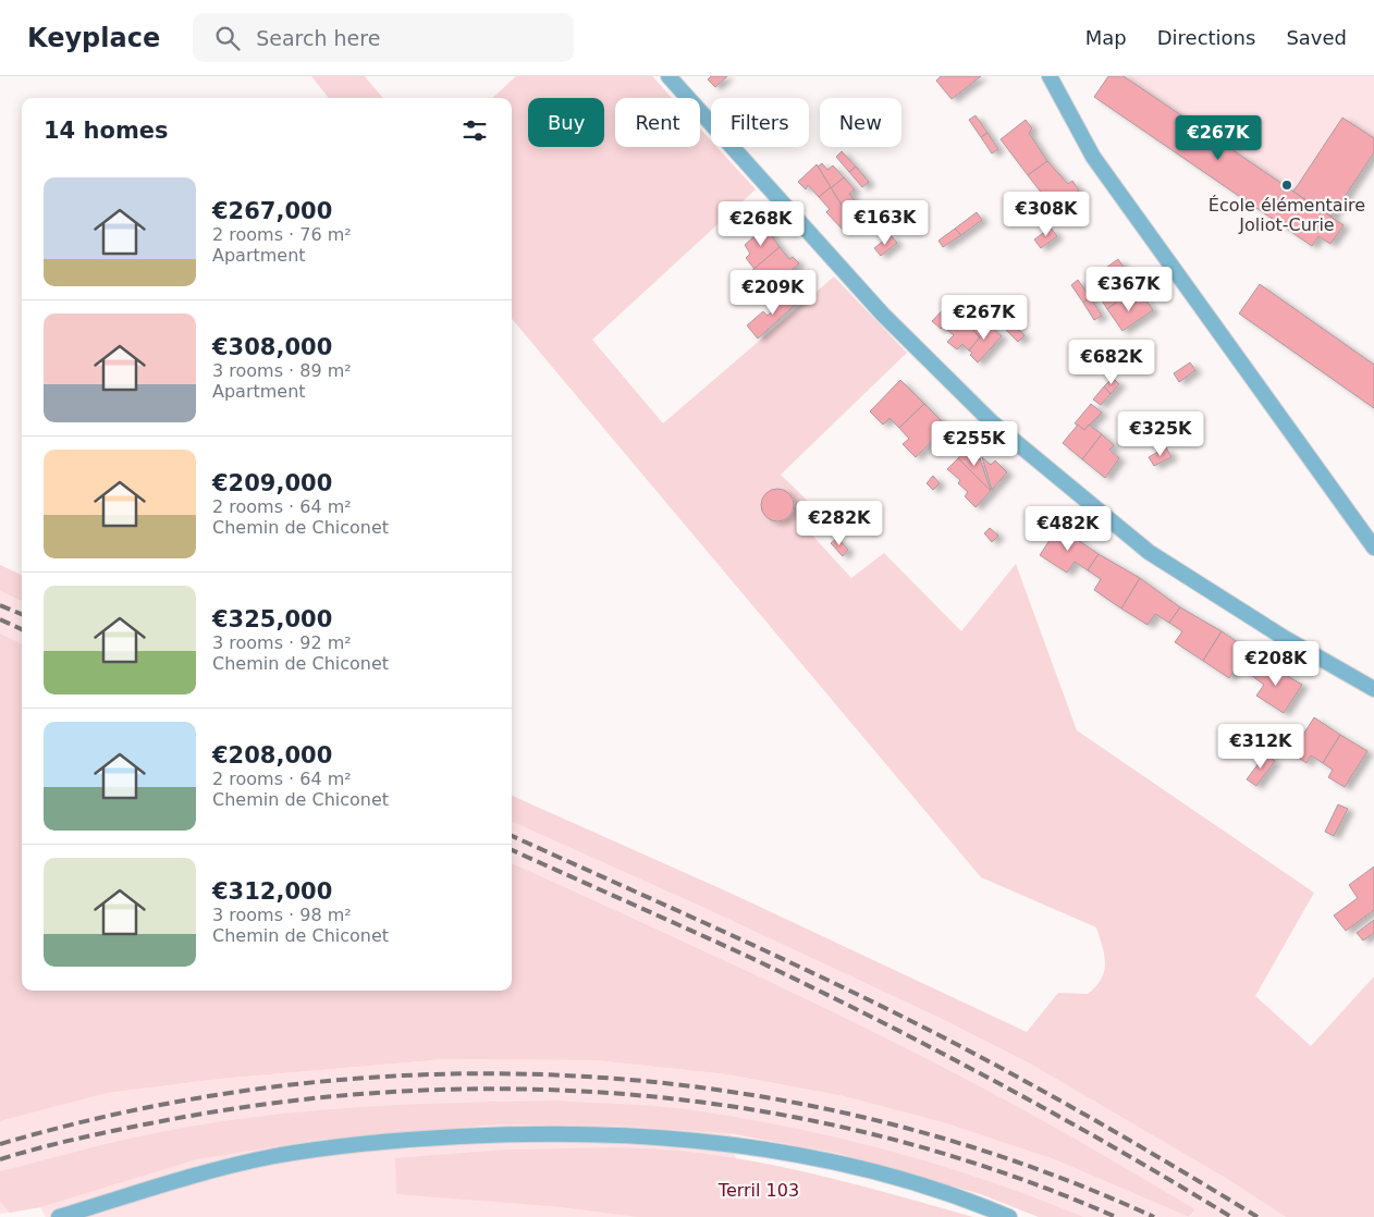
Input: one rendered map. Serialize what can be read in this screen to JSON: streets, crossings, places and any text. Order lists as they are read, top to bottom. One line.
{"parks":["Terril 103"],"places":["École élémentaire Joliot-Curie"],"page":{"header":"Keyplace","search":"Search here","nav":["Map","Directions","Saved"],"chip":["Buy","Rent","Filters","New"],"heading":"14 homes","price":["€267K","€308K","€163K","€268K","€367K","€209K","€267K","€682K","€325K","€255K","€282K","€482K","€208K","€312K"],"list":[{"name":"€267,000","note":"2 rooms · 76 m² · Apartment"},{"name":"€308,000","note":"3 rooms · 89 m² · Apartment"},{"name":"€209,000","note":"2 rooms · 64 m² · Chemin de Chiconet"},{"name":"€325,000","note":"3 rooms · 92 m² · Chemin de Chiconet"},{"name":"€208,000","note":"2 rooms · 64 m² · Chemin de Chiconet"},{"name":"€312,000","note":"3 rooms · 98 m² · Chemin de Chiconet"}]}}
